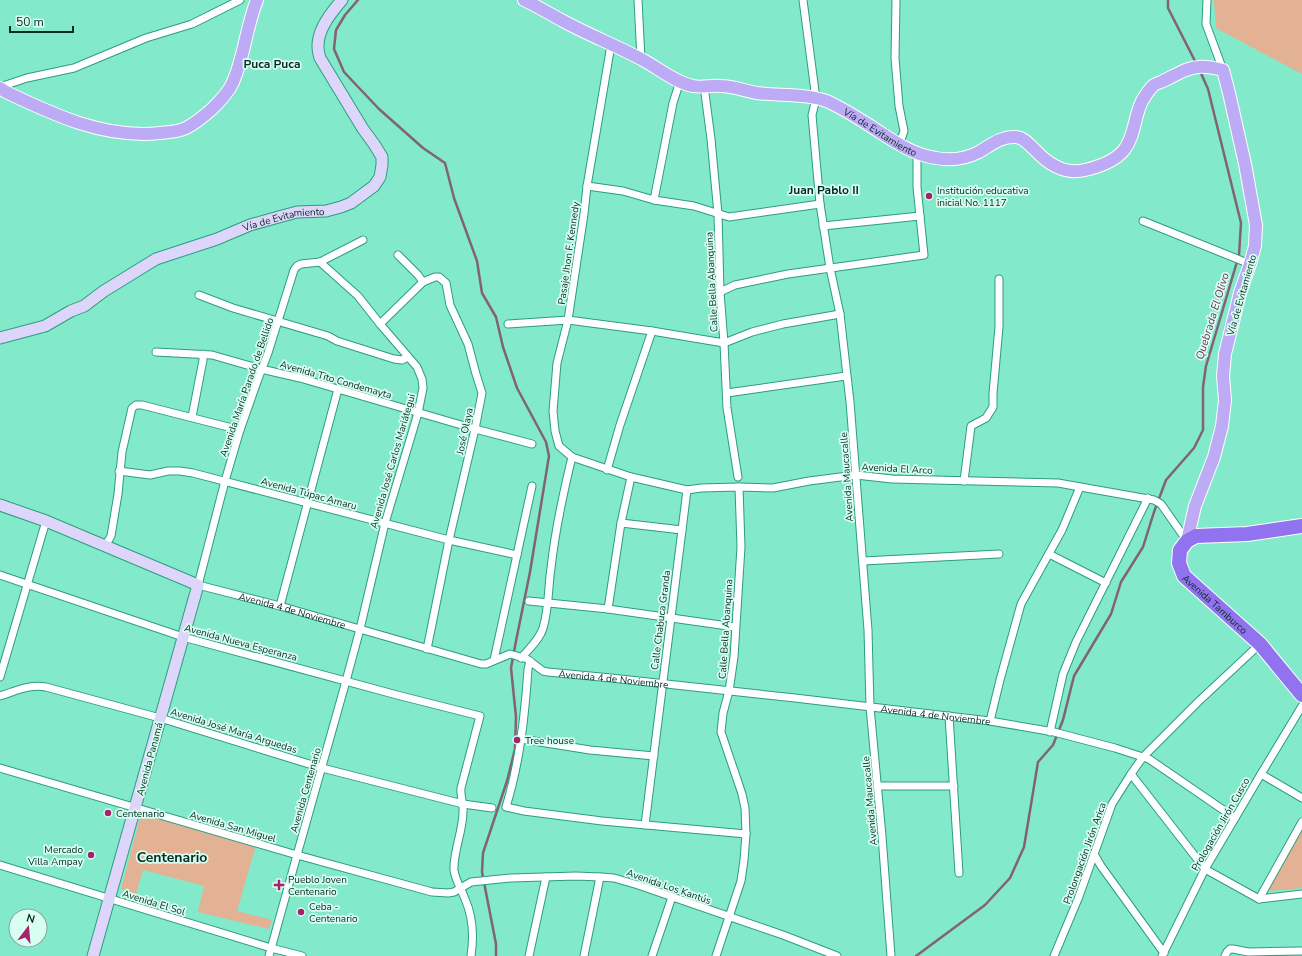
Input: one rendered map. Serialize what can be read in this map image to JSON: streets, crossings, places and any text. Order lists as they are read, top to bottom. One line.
{"streets":{"highway":["Avenida Tamburco"],"main road":["Vía de Evitamiento","Avenida 4 de Noviembre","Avenida Panamá"],"street":["Pasaje Jhon F. Kennedy","Calle Bella Abanquina","Avenida Tito Condemayta","Avenida María Parado de Bellido","José Olaya","Avenida José Carlos Mariátegui","Avenida El Arco","Avenida Maucacalle","Avenida Túpac Amaru","Calle Chabuca Granda","Avenida Nueva Esperanza","Avenida José María Arguedas","Avenida Centenario","Prologación Jirón Cusco","Avenida San Miguel","Prolongación Jirón Arica","Avenida Los Kantús","Avenida El Sol"]},"crossings":[["Vía de Evitamiento","Pasaje Jhon F. Kennedy"],["Vía de Evitamiento","Calle Bella Abanquina"],["Vía de Evitamiento","Avenida Maucacalle"],["Vía de Evitamiento","Avenida Tamburco"],["Pasaje Jhon F. Kennedy","Avenida El Arco"],["Calle Bella Abanquina","Avenida El Arco"],["Calle Bella Abanquina","Avenida 4 de Noviembre"],["Calle Bella Abanquina","Avenida Los Kantús"],["Avenida Tito Condemayta","Avenida María Parado de Bellido"],["Avenida Tito Condemayta","José Olaya"],["Avenida Tito Condemayta","Avenida José Carlos Mariátegui"],["Avenida María Parado de Bellido","Avenida José Carlos Mariátegui"],["Avenida María Parado de Bellido","Avenida Túpac Amaru"],["Avenida María Parado de Bellido","Avenida 4 de Noviembre"],["Avenida María Parado de Bellido","Avenida Panamá"],["José Olaya","Avenida Túpac Amaru"],["José Olaya","Avenida 4 de Noviembre"],["Avenida José Carlos Mariátegui","Avenida Túpac Amaru"],["Avenida José Carlos Mariátegui","Avenida 4 de Noviembre"],["Avenida José Carlos Mariátegui","Avenida Centenario"],["Avenida El Arco","Avenida Maucacalle"],["Avenida El Arco","Calle Chabuca Granda"],["Avenida Maucacalle","Avenida 4 de Noviembre"],["Avenida Tamburco","Prolongación Jirón Arica"],["Avenida 4 de Noviembre","Calle Chabuca Granda"],["Avenida 4 de Noviembre","Avenida Panamá"],["Avenida 4 de Noviembre","Avenida Centenario"],["Avenida 4 de Noviembre","Prologación Jirón Cusco"],["Avenida 4 de Noviembre","Prolongación Jirón Arica"],["Avenida Nueva Esperanza","Avenida José María Arguedas"],["Avenida Nueva Esperanza","Avenida Panamá"],["Avenida Nueva Esperanza","Avenida Centenario"],["Avenida José María Arguedas","Avenida Panamá"],["Avenida José María Arguedas","Avenida Centenario"],["Avenida Panamá","Avenida San Miguel"],["Avenida Panamá","Avenida El Sol"],["Avenida Centenario","Avenida San Miguel"],["Avenida Centenario","Avenida El Sol"],["Avenida San Miguel","Avenida Los Kantús"]],"districts":["Puca Puca","Juan Pablo II","Centenario"],"water":["Quebrada El Olivo"],"places":{"other":["Institución educativa inicial No. 1117","Tree house","Centenario","Mercado Villa Ampay","Ceba - Centenario"],"health":["Pueblo Joven Centenario"]},"scale_bar":"50 m","north":"top"}
